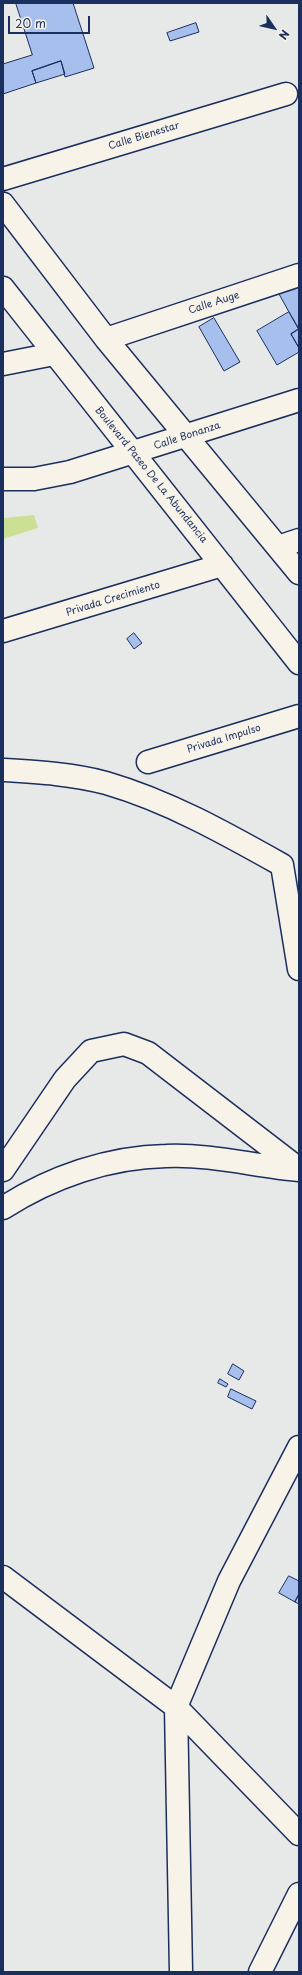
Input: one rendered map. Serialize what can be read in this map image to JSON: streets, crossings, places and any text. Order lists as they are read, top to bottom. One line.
{"streets":{"street":["Calle Bienestar","Calle Auge","Calle Bonanza","Boulevard Paseo De La Abundancia","Privada Crecimiento","Privada Impulso"]},"crossings":[["Calle Bonanza","Boulevard Paseo De La Abundancia"],["Boulevard Paseo De La Abundancia","Privada Crecimiento"]],"scale_bar":"20 m","north":"bottom right"}
